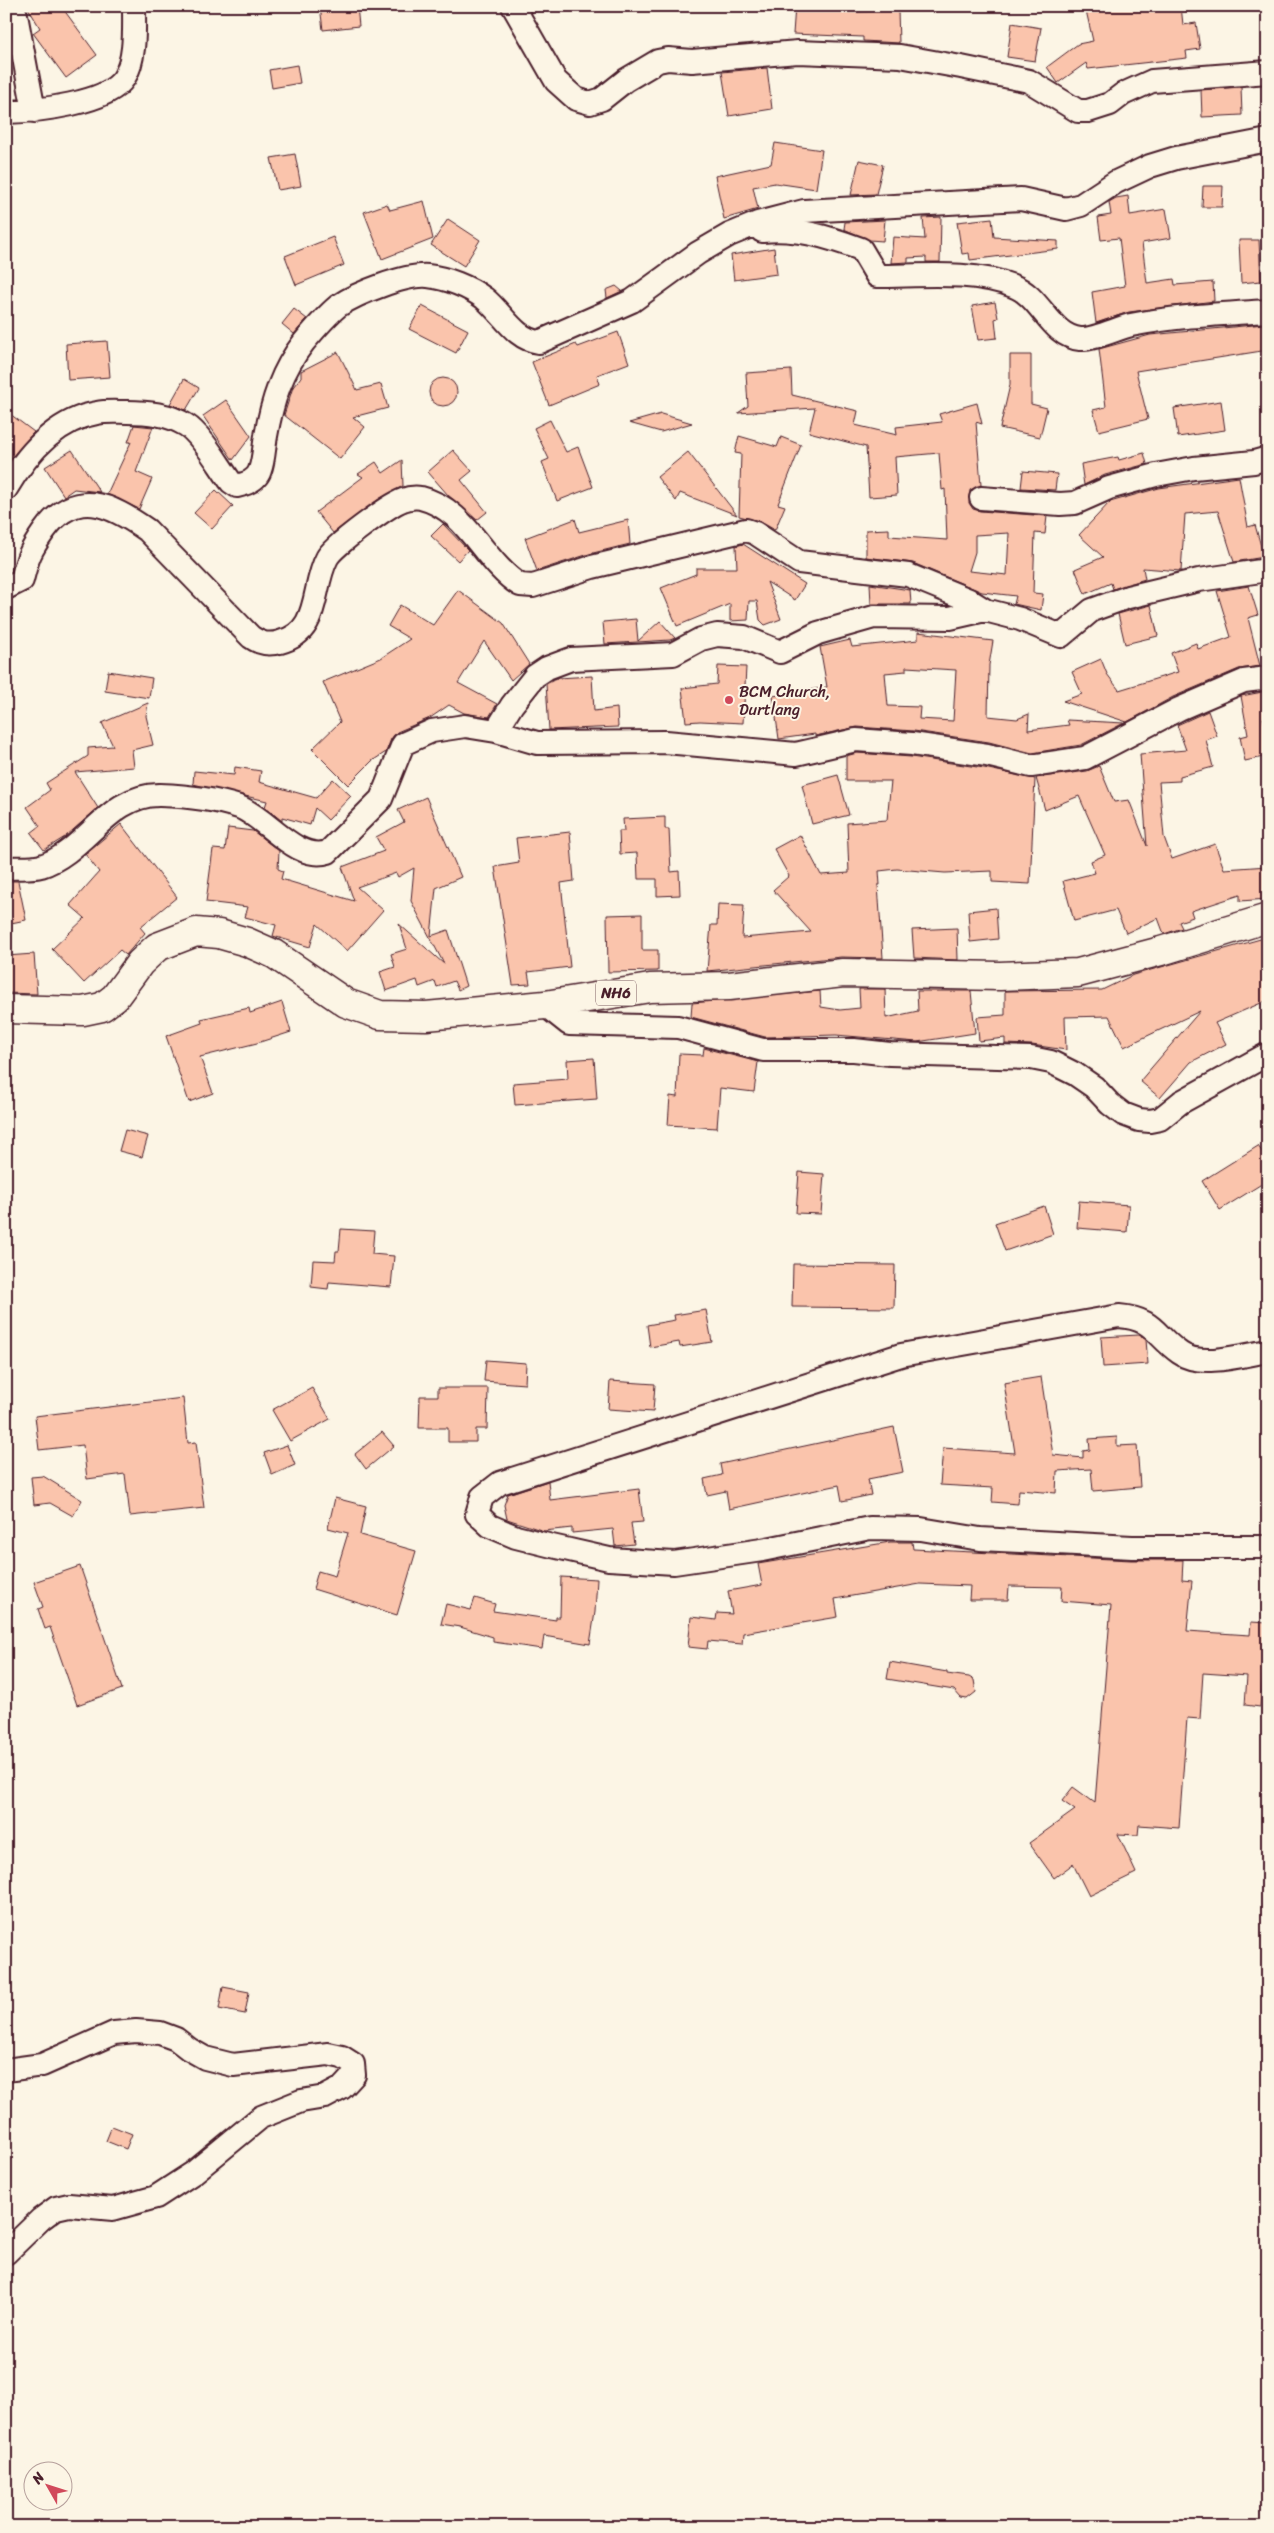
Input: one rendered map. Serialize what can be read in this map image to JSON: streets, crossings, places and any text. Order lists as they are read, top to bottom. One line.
{"streets":{"highway":["NH6"]},"places":["BCM Church, Durtlang"],"north":"top left"}
